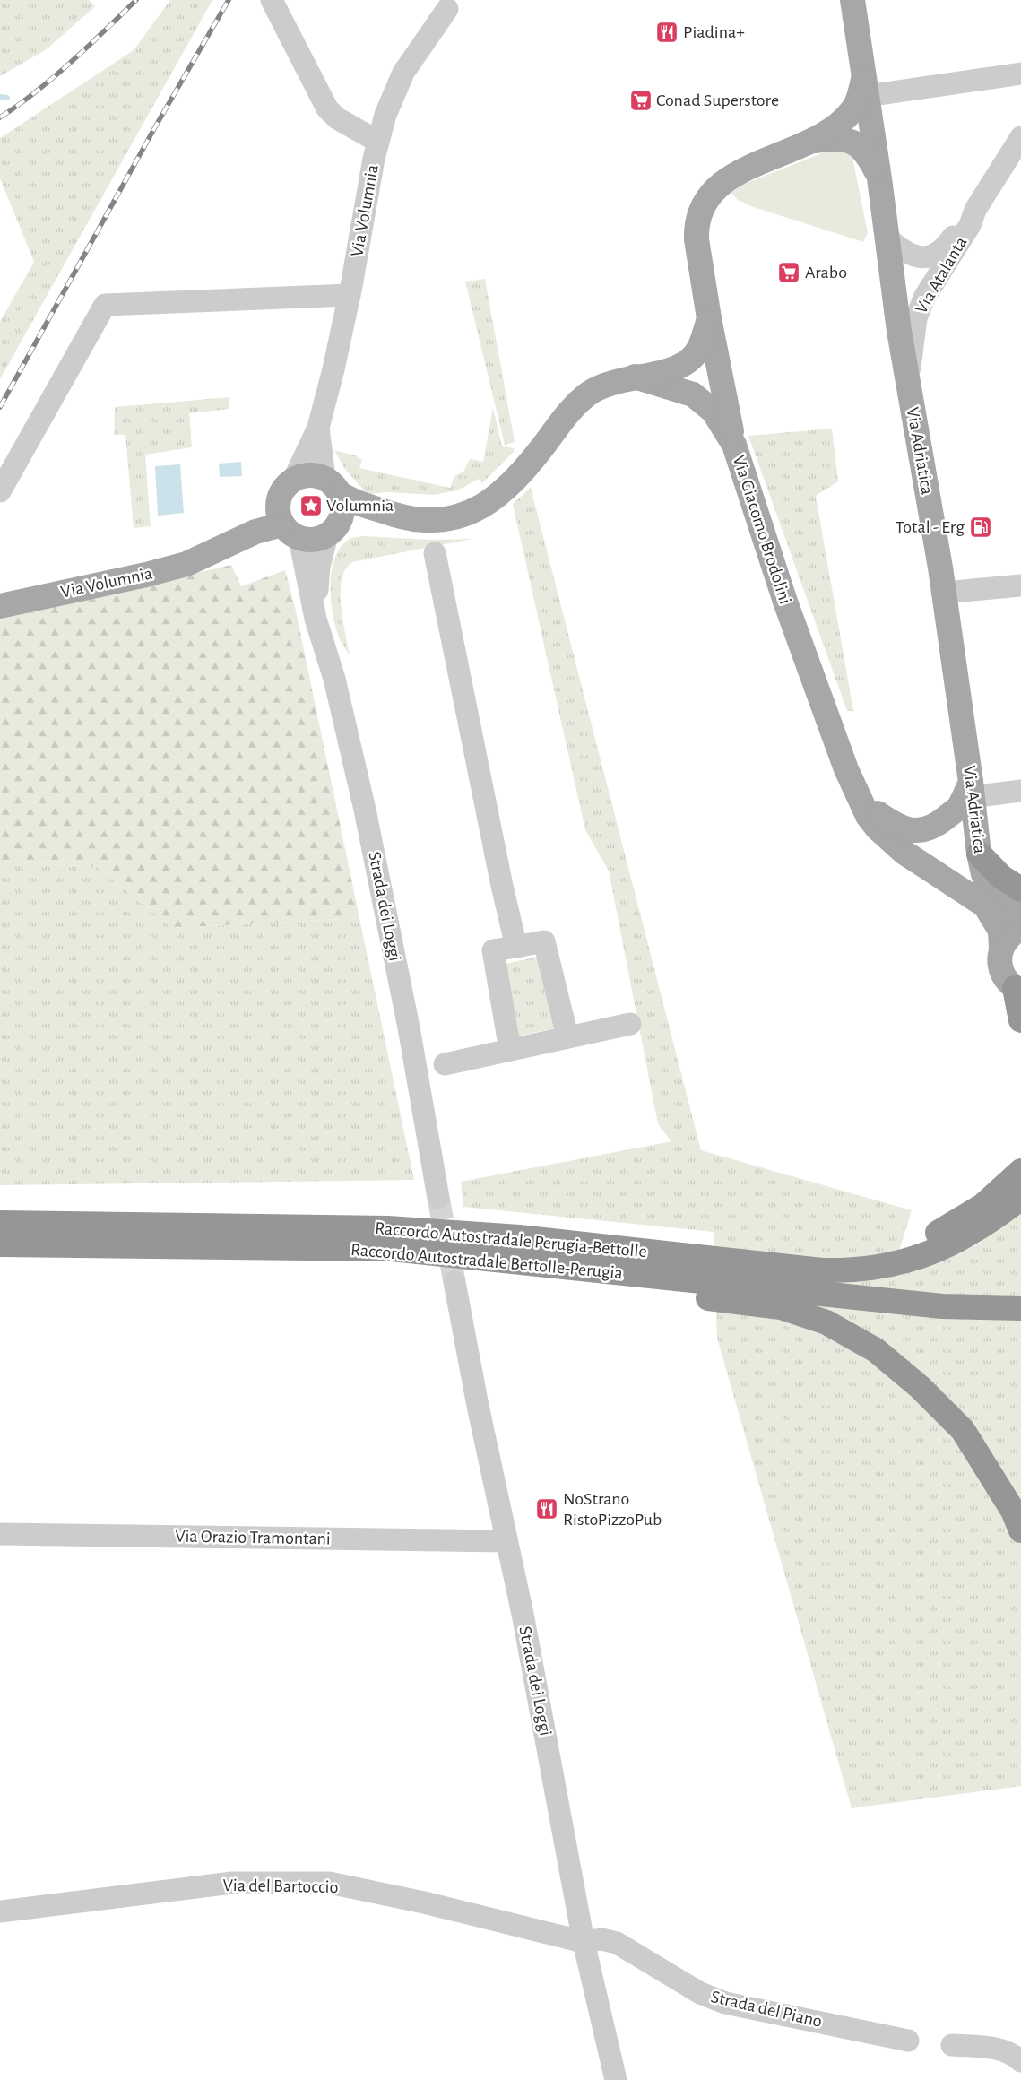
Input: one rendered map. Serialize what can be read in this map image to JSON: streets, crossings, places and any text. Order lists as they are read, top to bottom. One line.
{"streets":{"highway":["Raccordo Autostradale Perugia-Bettolle","Raccordo Autostradale Bettolle-Perugia"],"main road":["Via Volumnia","Via Adriatica","Via Giacomo Brodolini"],"street":["Via Atalanta","Strada dei Loggi","Via Orazio Tramontani","Via del Bartoccio","Strada del Piano"]},"crossings":[["Via Volumnia","Strada dei Loggi"],["Via Atalanta","Via Adriatica"],["Via Adriatica","Via Giacomo Brodolini"],["Strada dei Loggi","Via Orazio Tramontani"],["Strada dei Loggi","Via del Bartoccio"],["Strada dei Loggi","Strada del Piano"],["Raccordo Autostradale Perugia-Bettolle","Raccordo Autostradale Bettolle-Perugia"],["Via del Bartoccio","Strada del Piano"]],"places":{"restaurant":["Piadina+","NoStrano RistoPizzoPub"],"supermarket":["Conad Superstore","Arabo"],"place":["Volumnia"],"fuel station":["Total - Erg"]}}
